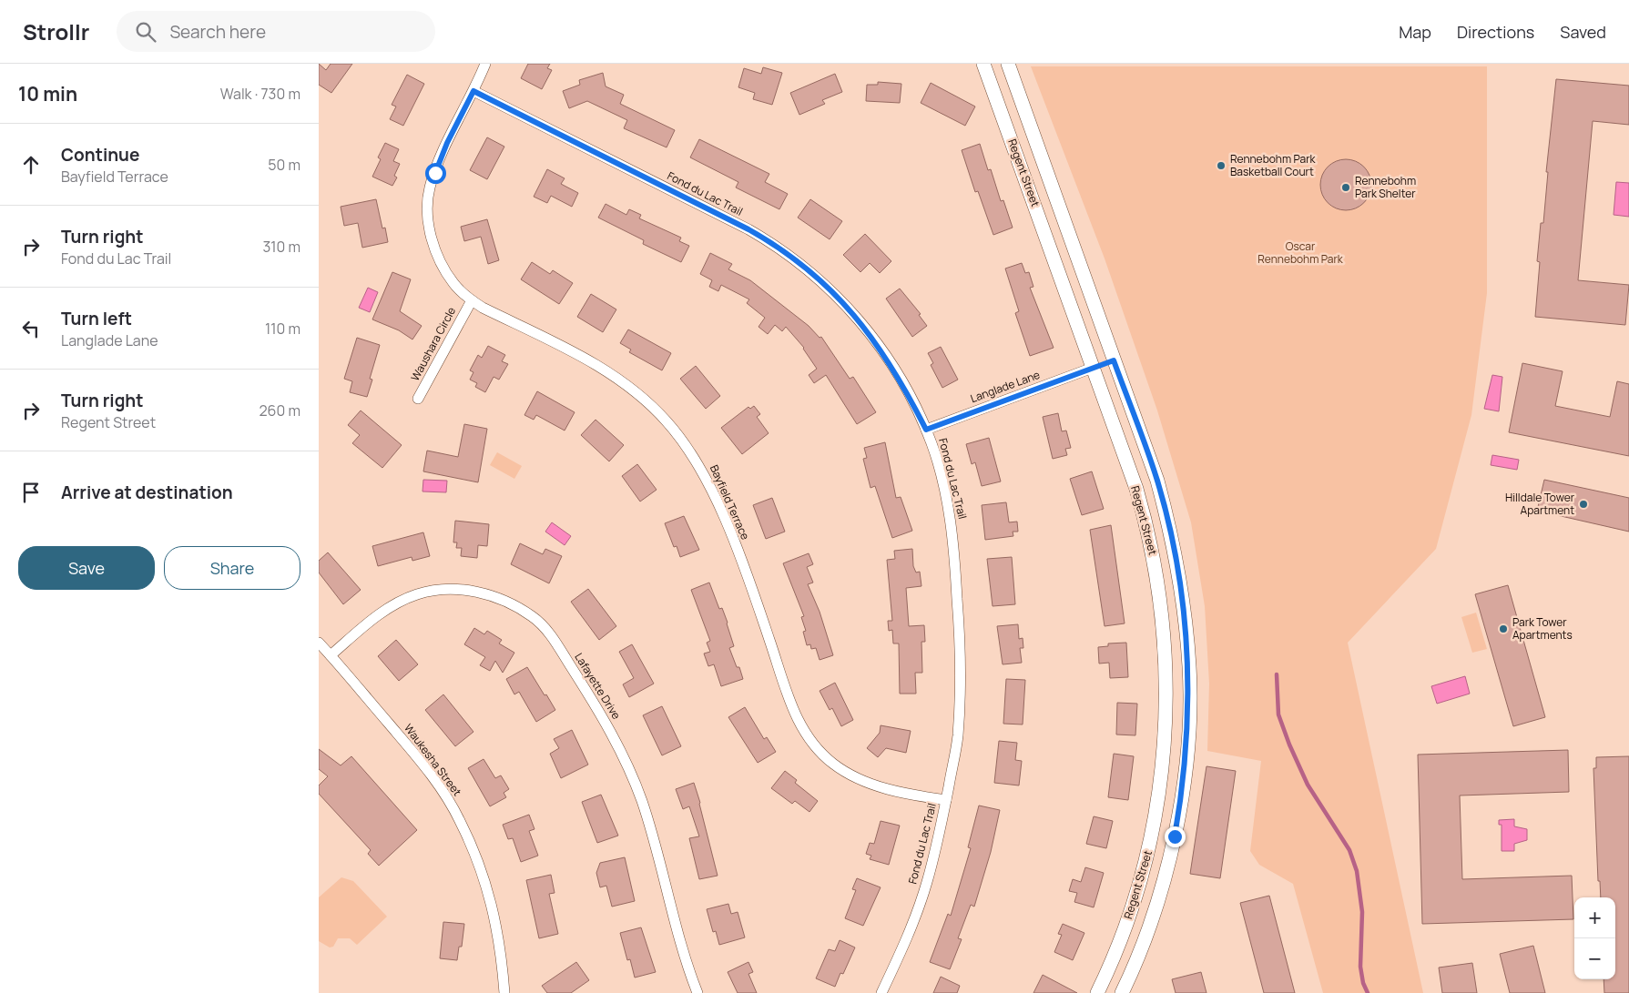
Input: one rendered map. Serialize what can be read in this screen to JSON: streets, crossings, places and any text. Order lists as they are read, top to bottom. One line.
{"streets":{"street":["Regent Street","Fond du Lac Trail","Waushara Circle","Langlade Lane","Bayfield Terrace","Lafayette Drive","Waukesha Street"]},"crossings":[["Regent Street","Langlade Lane"],["Fond du Lac Trail","Langlade Lane"],["Fond du Lac Trail","Bayfield Terrace"],["Waushara Circle","Bayfield Terrace"],["Lafayette Drive","Waukesha Street"]],"parks":["Oscar Rennebohm Park"],"places":["Rennebohm Park Basketball Court","Rennebohm Park Shelter","Hilldale Tower Apartment","Park Tower Apartments"],"page":{"header":"Strollr","search":"Search here","nav":["Map","Directions","Saved"],"heading":["10 min","Walk · 730 m"],"list":[["Continue","Bayfield Terrace","50 m"],["Turn right","Fond du Lac Trail","310 m"],["Turn left","Langlade Lane","110 m"],["Turn right","Regent Street","260 m"],"Arrive at destination"],"buttons":["Save","Share"],"map_buttons":["+","−"]}}
